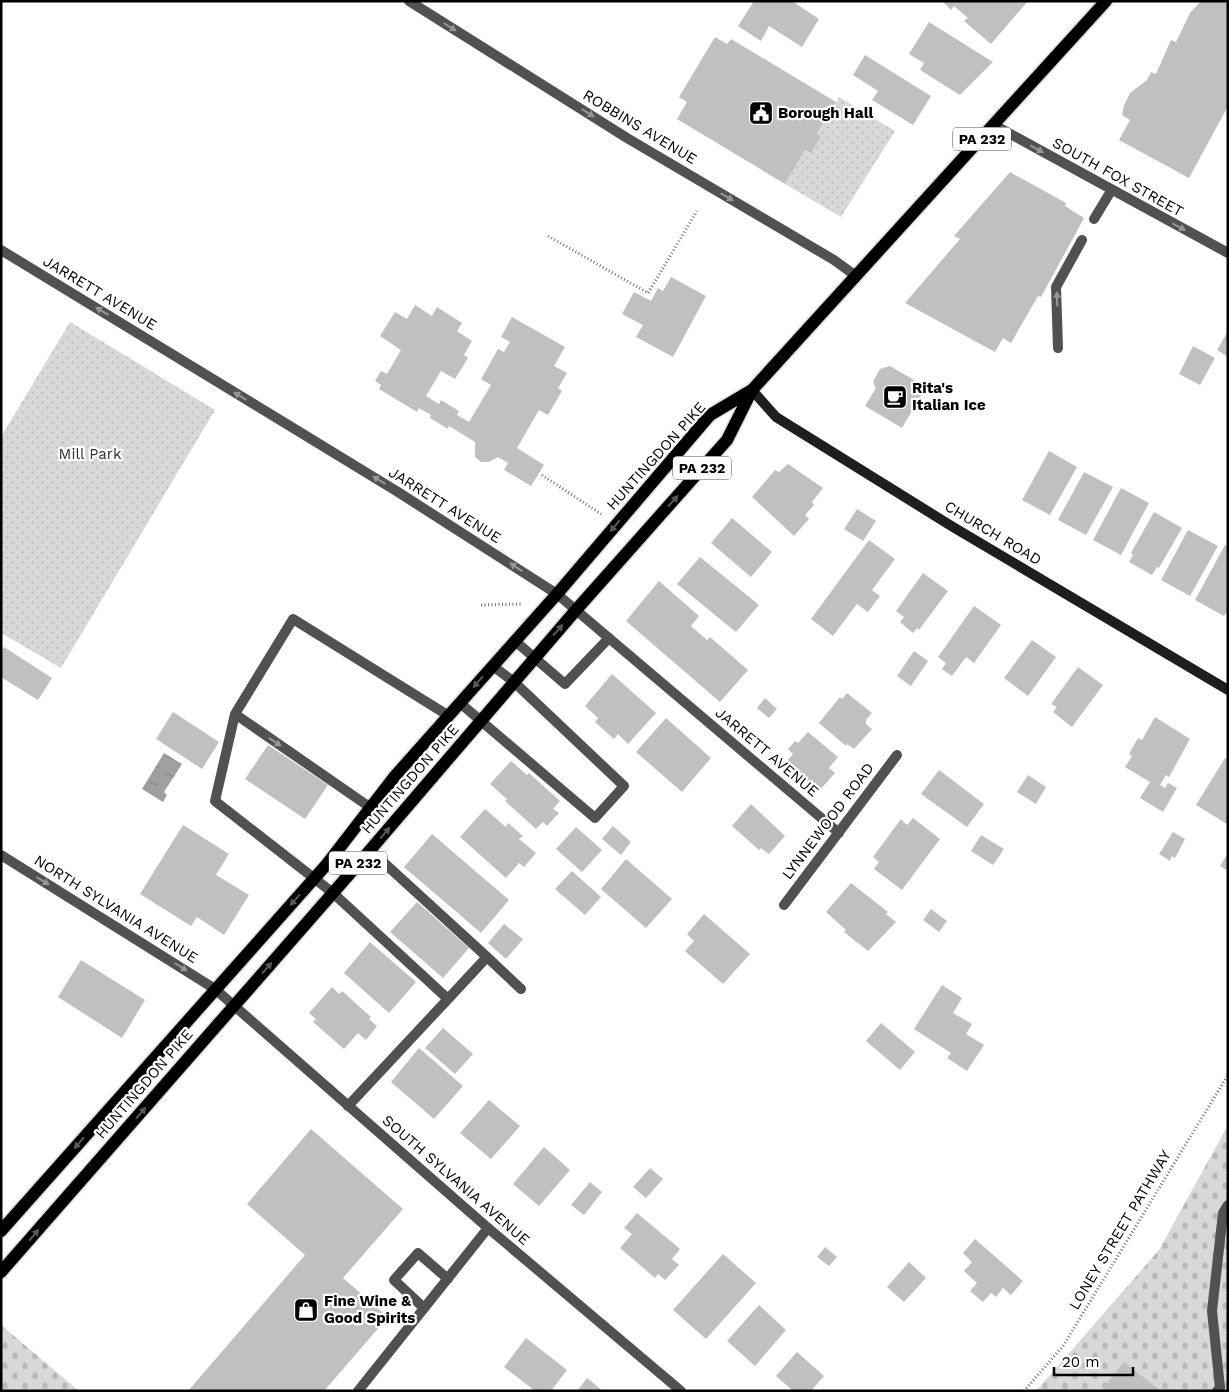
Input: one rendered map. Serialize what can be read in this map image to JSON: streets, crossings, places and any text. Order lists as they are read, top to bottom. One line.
{"streets":{"main road":["PA 232","HUNTINGDON PIKE"],"street":["ROBBINS AVENUE","SOUTH FOX STREET","JARRETT AVENUE","CHURCH ROAD","LYNNEWOOD ROAD","NORTH SYLVANIA AVENUE","SOUTH SYLVANIA AVENUE"],"path":["LONEY STREET PATHWAY"]},"crossings":[["ROBBINS AVENUE","HUNTINGDON PIKE"],["SOUTH FOX STREET","HUNTINGDON PIKE"],["JARRETT AVENUE","HUNTINGDON PIKE"],["JARRETT AVENUE","LYNNEWOOD ROAD"],["HUNTINGDON PIKE","CHURCH ROAD"],["HUNTINGDON PIKE","NORTH SYLVANIA AVENUE"],["HUNTINGDON PIKE","SOUTH SYLVANIA AVENUE"],["NORTH SYLVANIA AVENUE","SOUTH SYLVANIA AVENUE"]],"one_way":["ROBBINS AVENUE","SOUTH FOX STREET","JARRETT AVENUE","NORTH SYLVANIA AVENUE"],"parks":["Mill Park"],"places":{"public building":["Borough Hall"],"cafe":["Rita's Italian Ice"],"shop":["Fine Wine & Good Spirits"]},"scale_bar":"20 m"}
